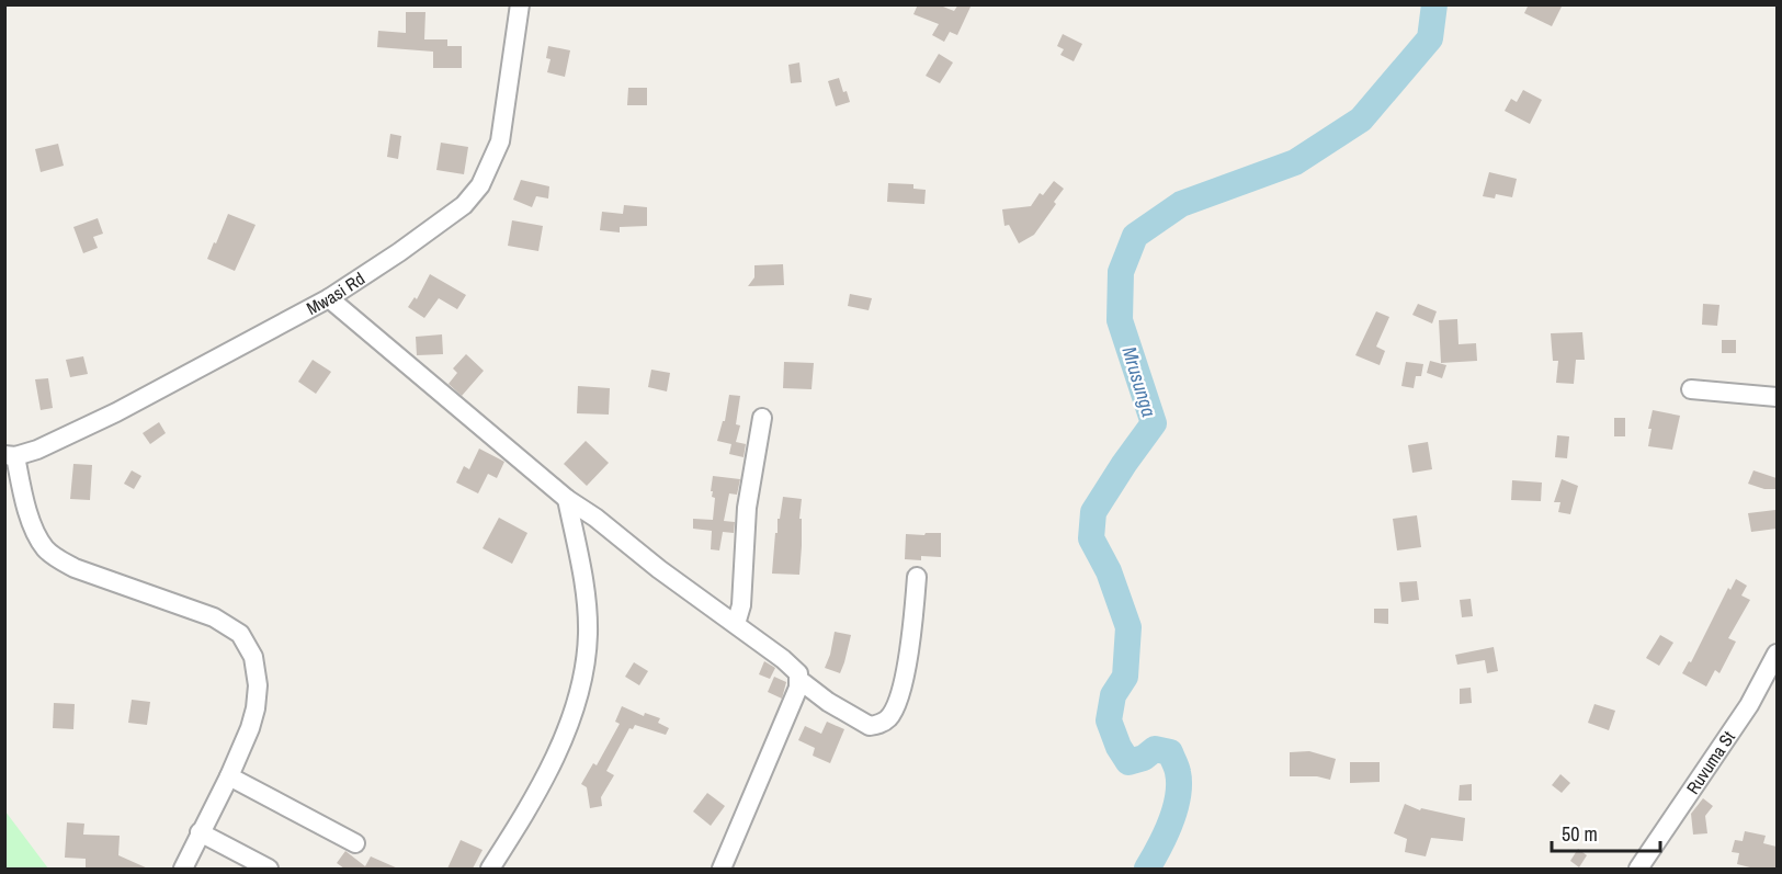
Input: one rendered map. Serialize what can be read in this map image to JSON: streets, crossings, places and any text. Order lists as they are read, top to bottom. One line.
{"streets":{"street":["Mwasi Rd","Ruvuma St"]},"water":["Mrusunga"],"scale_bar":"50 m"}
